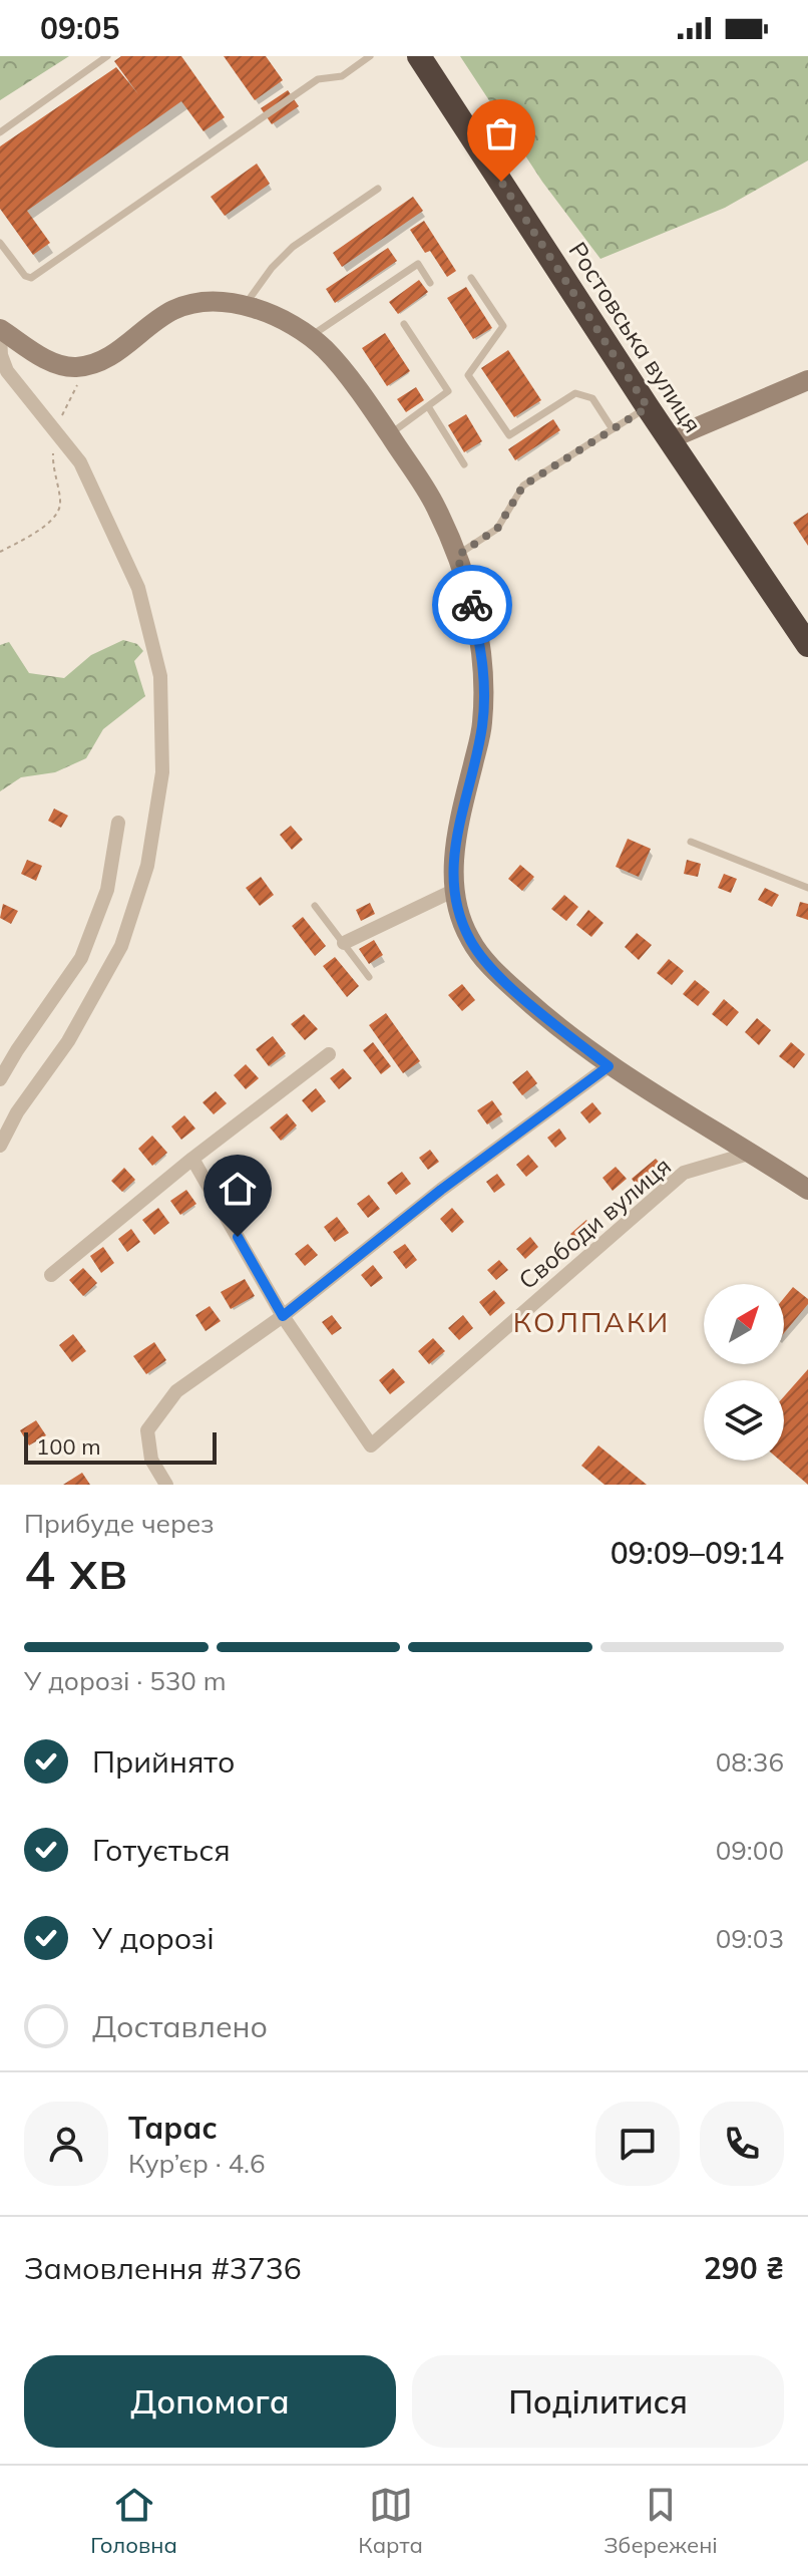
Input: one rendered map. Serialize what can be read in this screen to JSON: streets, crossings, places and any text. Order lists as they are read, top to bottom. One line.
{"streets":{"highway":["Ростовська вулиця"],"street":["Свободи вулиця"]},"districts":["КОЛПАКИ"],"scale_bar":"100 m","north":"top right","page":{"status":"09:05","scale":"100 m","heading":["4 хв","Прибуде через","09:09–09:14"],"panel":["Тарас","Кур’єр · 4.6","Замовлення #3736","290 ₴"],"bar":"У дорозі · 530 m","list":[["Прийнято","08:36"],["Готується","09:00"],["У дорозі","09:03"],"Доставлено"],"buttons":["Допомога","Поділитися"],"tabs":["Головна","Карта","Збережені"]}}
